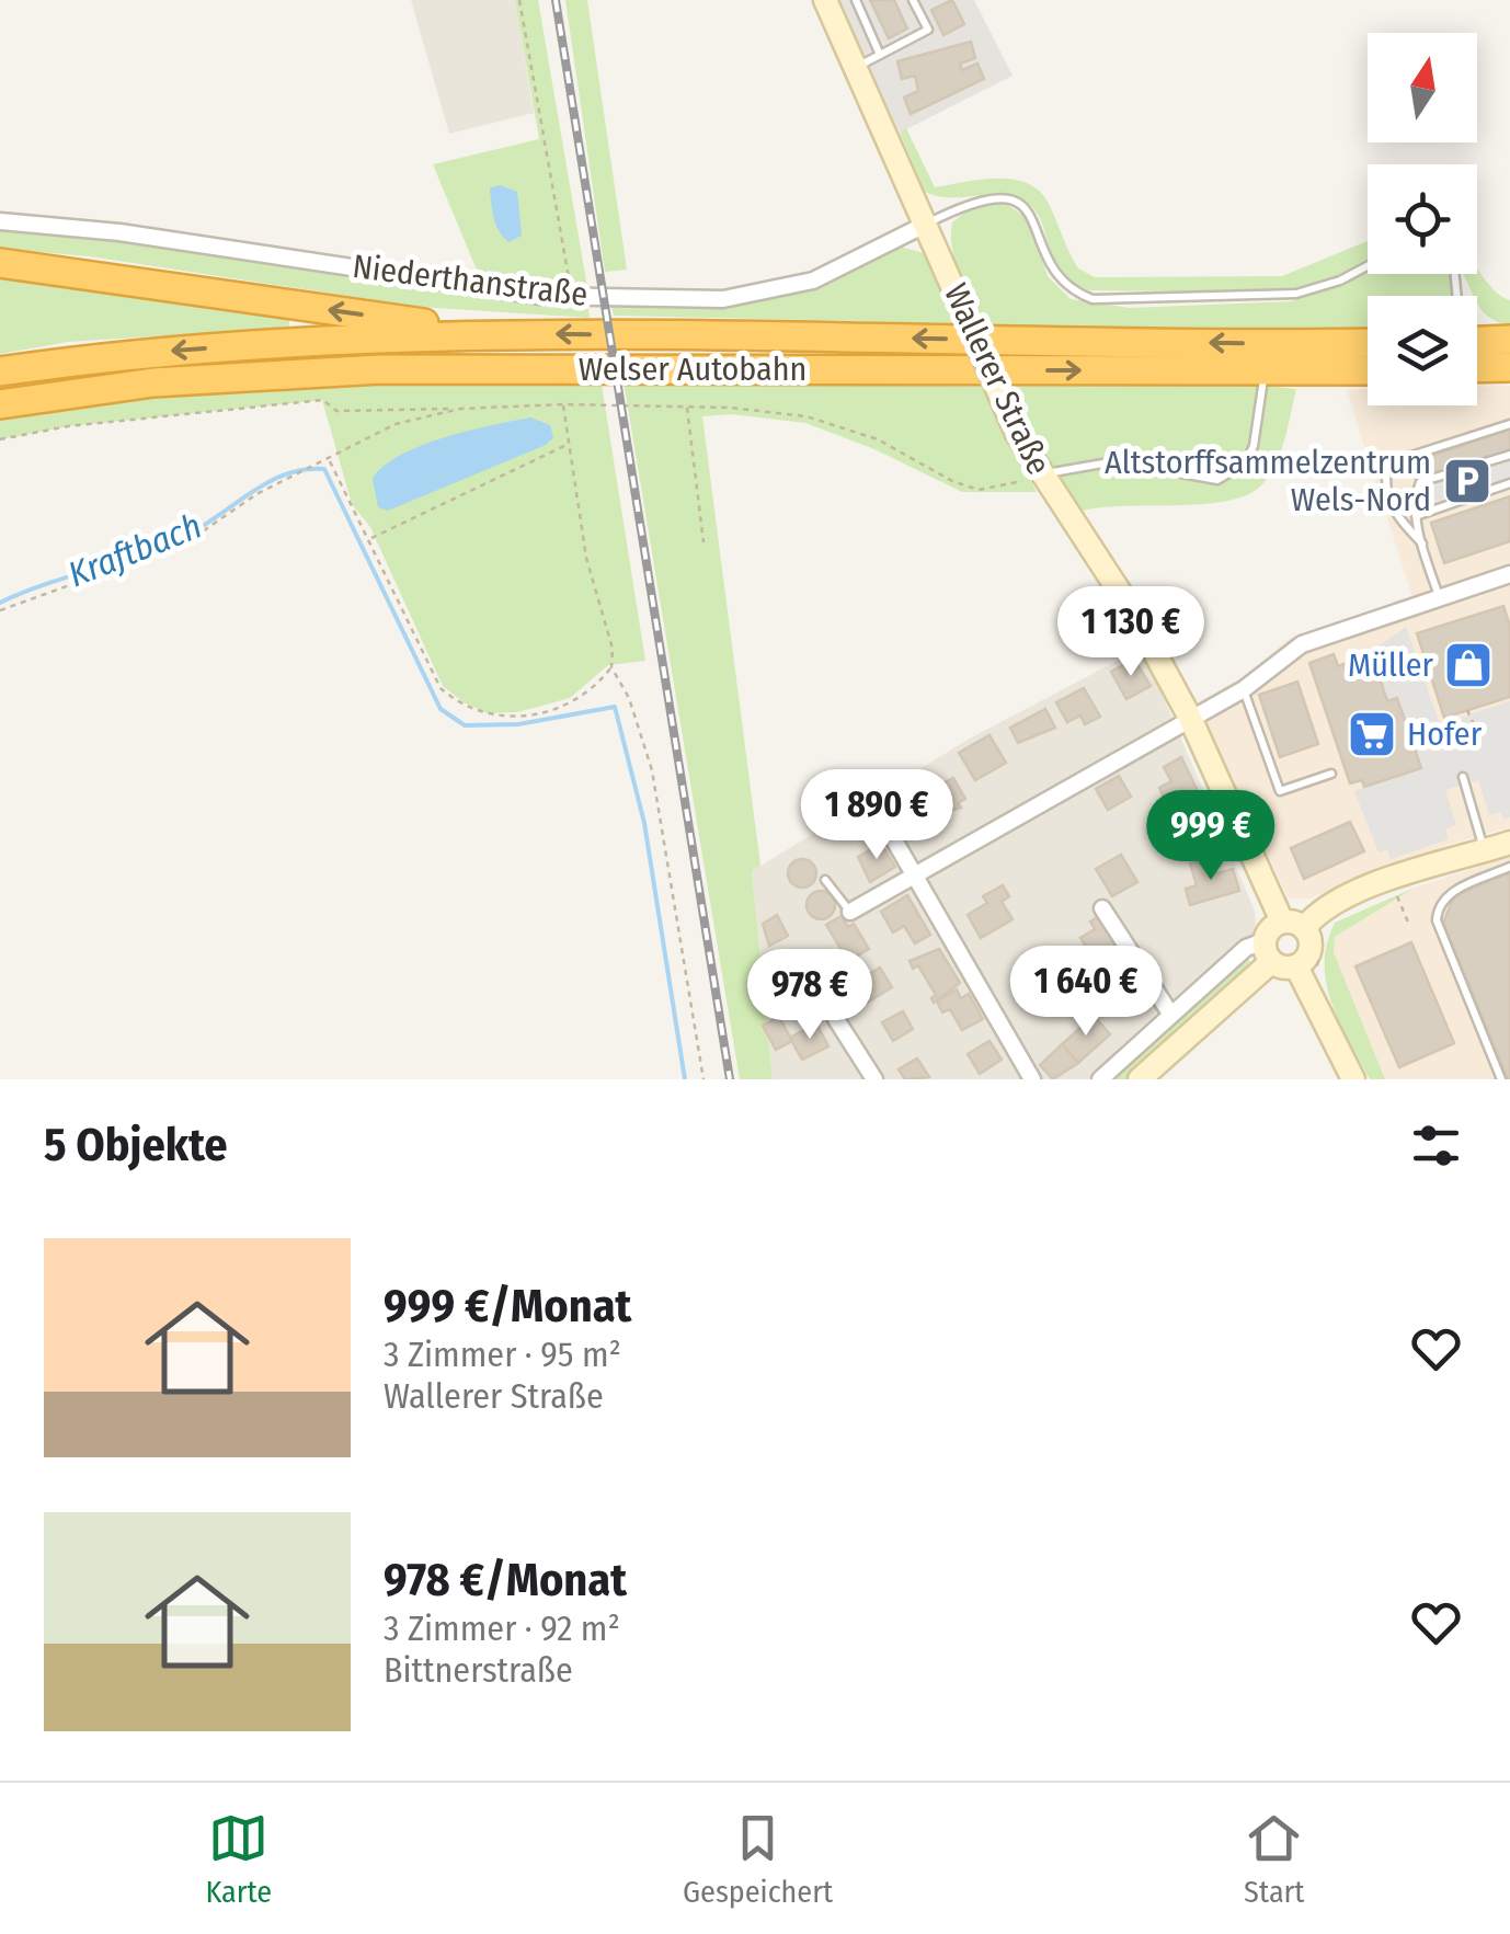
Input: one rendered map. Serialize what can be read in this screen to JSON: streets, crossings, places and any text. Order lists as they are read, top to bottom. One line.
{"streets":{"highway":["Welser Autobahn"],"street":["Niederthanstraße","Wallerer Straße"]},"crossings":[["Niederthanstraße","Wallerer Straße"]],"water":["Kraftbach"],"places":{"parking":["Altstorffsammelzentrum Wels-Nord"],"shop":["Müller"],"supermarket":["Hofer"]},"north":"top","page":{"price":["1 130 €","1 890 €","999 €","1 640 €","978 €"],"heading":"5 Objekte","list":[{"name":"999 €/Monat","note":"3 Zimmer · 95 m² · Wallerer Straße"},{"name":"978 €/Monat","note":"3 Zimmer · 92 m² · Bittnerstraße"}],"tabs":["Karte","Gespeichert","Start"]}}
